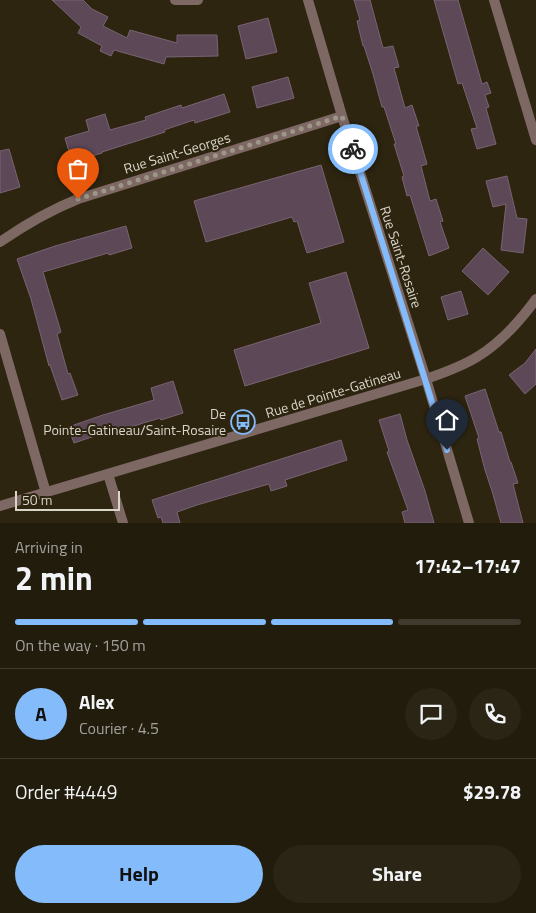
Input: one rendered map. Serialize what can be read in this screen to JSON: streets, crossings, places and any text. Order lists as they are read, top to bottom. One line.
{"streets":{"street":["Rue Saint-Georges","Rue Saint-Rosaire","Rue de Pointe-Gatineau"]},"crossings":[["Rue Saint-Georges","Rue Saint-Rosaire"],["Rue Saint-Rosaire","Rue de Pointe-Gatineau"]],"places":{"bus stop":["De Pointe-Gatineau/Saint-Rosaire"]},"scale_bar":"50 m","page":{"scale":"50 m","heading":["2 min","Arriving in","17:42–17:47"],"panel":["Alex","Courier · 4.5","Order #4449","$29.78"],"bar":"On the way · 150 m","round":"A","buttons":["Help","Share"]}}
